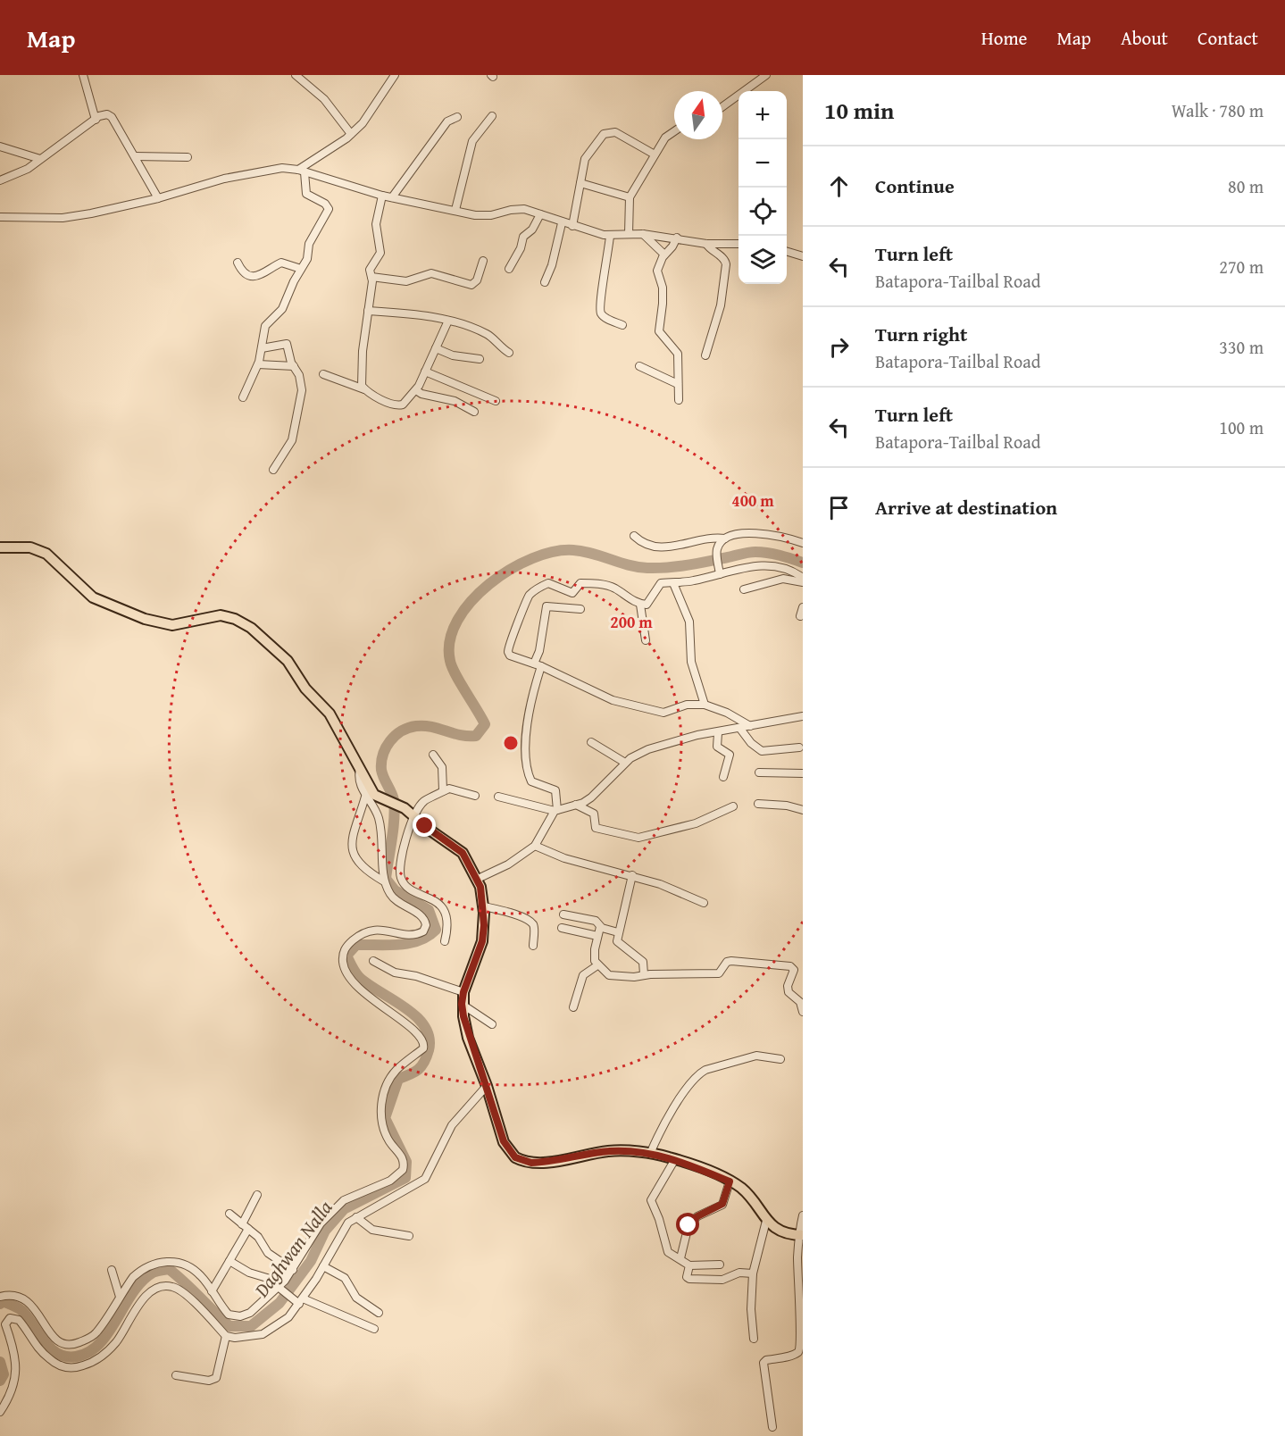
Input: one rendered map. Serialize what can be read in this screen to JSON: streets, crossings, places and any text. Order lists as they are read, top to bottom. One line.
{"water":["Daghwan Nalla"],"north":"top","page":{"header":"Map","nav":["Home","Map","About","Contact"],"heading":["10 min","Walk · 780 m"],"map_buttons":["+","−"],"list":[["Continue","80 m"],["Turn left","Batapora-Tailbal Road","270 m"],["Turn right","Batapora-Tailbal Road","330 m"],["Turn left","Batapora-Tailbal Road","100 m"],"Arrive at destination"]},"rings":["400 m","200 m"]}
